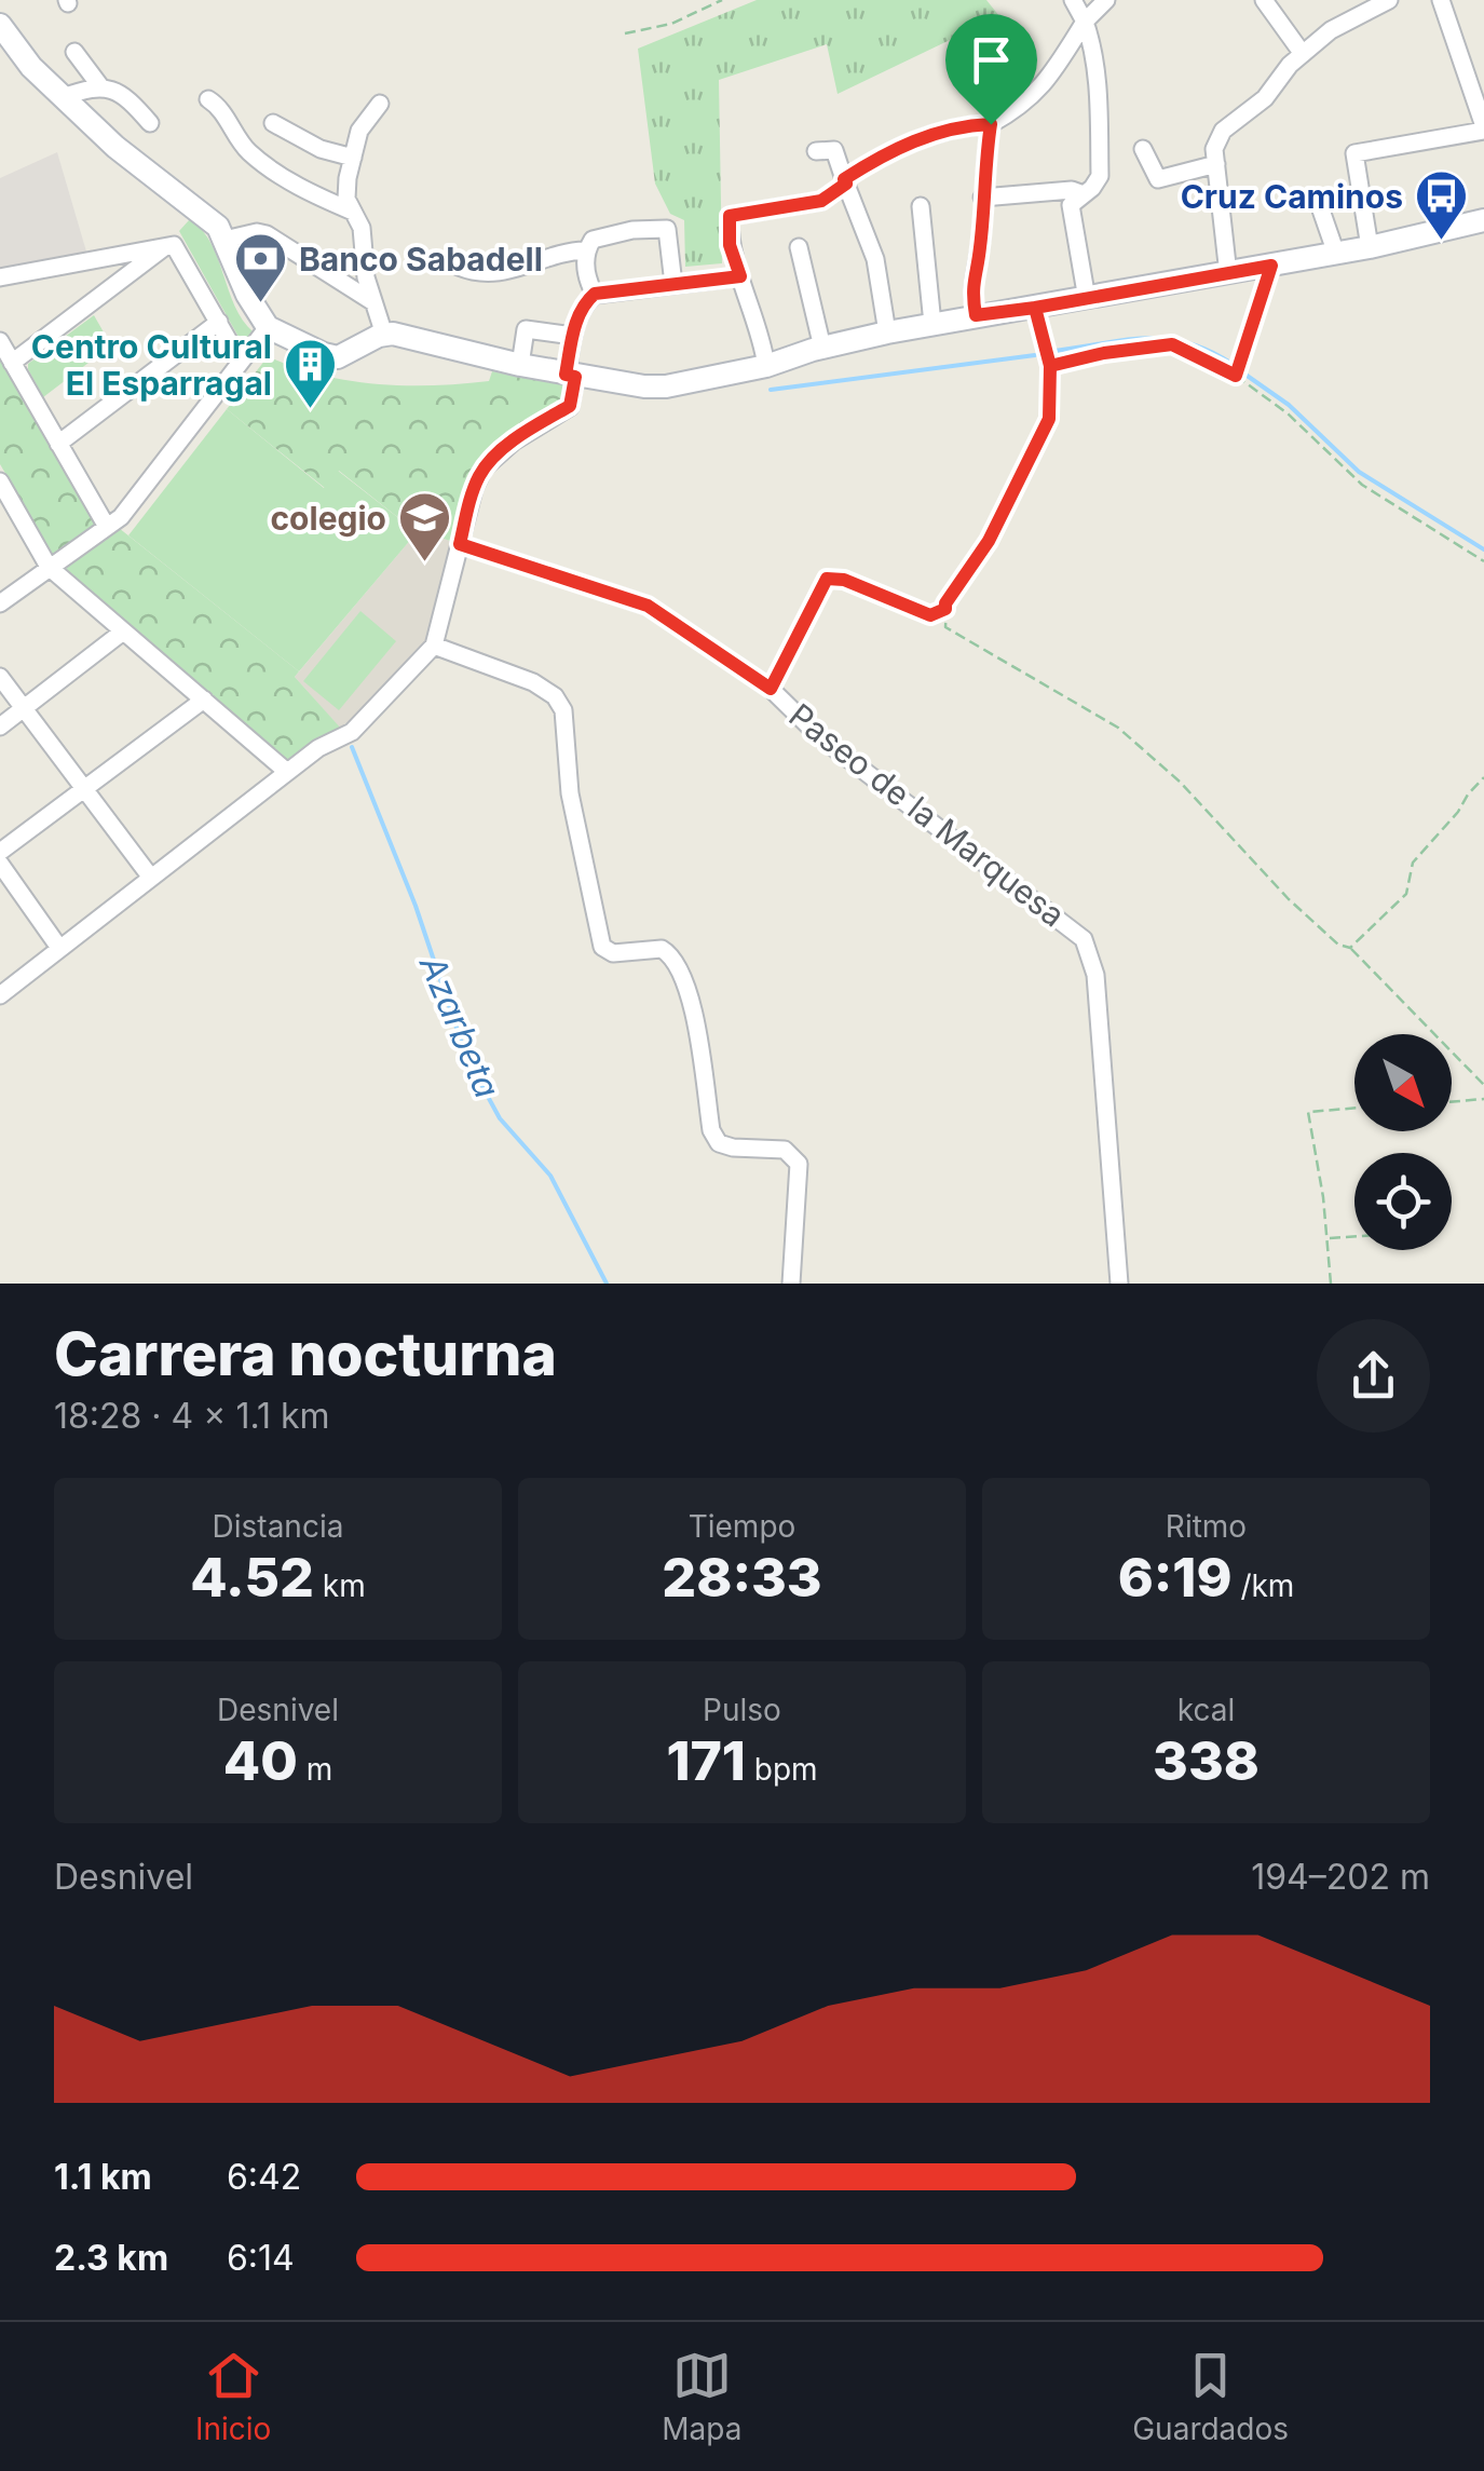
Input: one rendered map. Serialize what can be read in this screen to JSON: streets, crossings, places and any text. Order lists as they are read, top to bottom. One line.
{"streets":{"street":["Paseo de la Marquesa"]},"water":["Azarbeta"],"places":{"bus stop":["Cruz Caminos"],"bank":["Banco Sabadell"],"building":["Centro Cultural El Esparragal"],"school or university":["colegio"]},"north":"bottom right","page":{"heading":["Carrera nocturna","18:28 · 4 × 1.1 km"],"stats":[["Distancia","4.52 km"],["Tiempo","28:33"],["Ritmo","6:19 /km"],["Desnivel","40 m"],["Pulso","171 bpm"],["kcal","338"]],"chart":["Desnivel","194–202 m"],"list":[{"name":"1.1 km","note":"6:42"},{"name":"2.3 km","note":"6:14"}],"tabs":["Inicio","Mapa","Guardados"]}}
